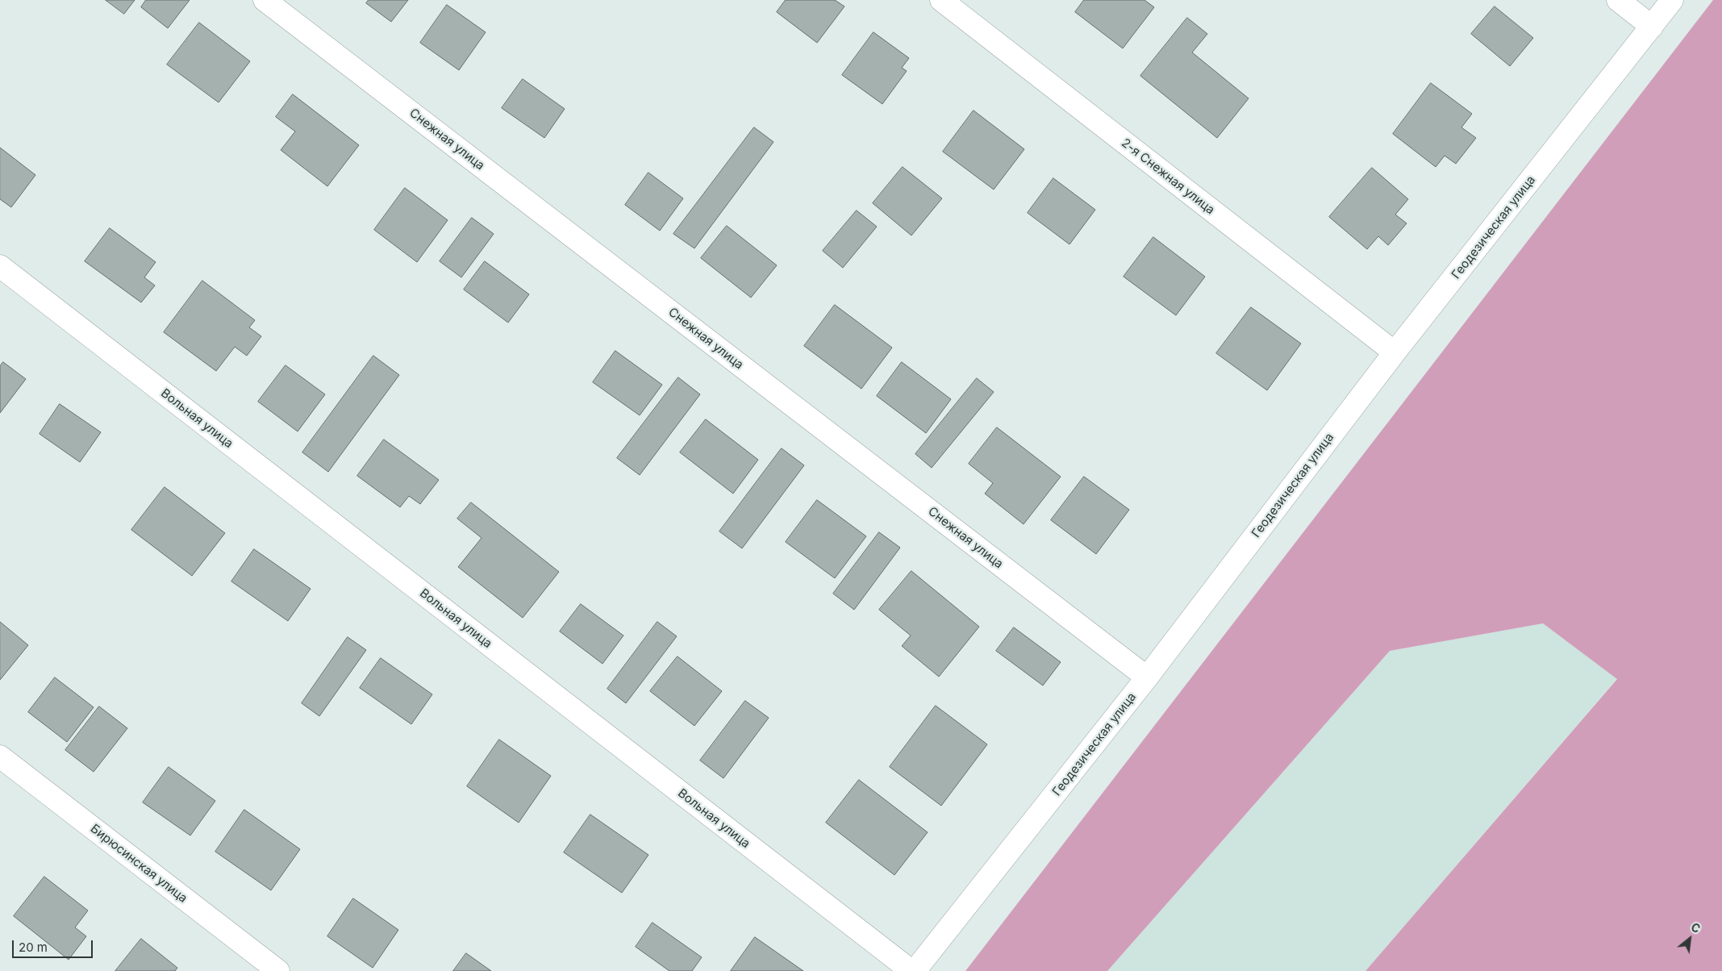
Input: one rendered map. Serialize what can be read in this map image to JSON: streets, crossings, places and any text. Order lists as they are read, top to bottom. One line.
{"streets":{"street":["Снежная улица","2-я Снежная улица","Геодезическая улица","Вольная улица","Бирюсинская улица"]},"crossings":[["Снежная улица","Геодезическая улица"],["2-я Снежная улица","Геодезическая улица"]],"scale_bar":"20 m","north":"top right"}
